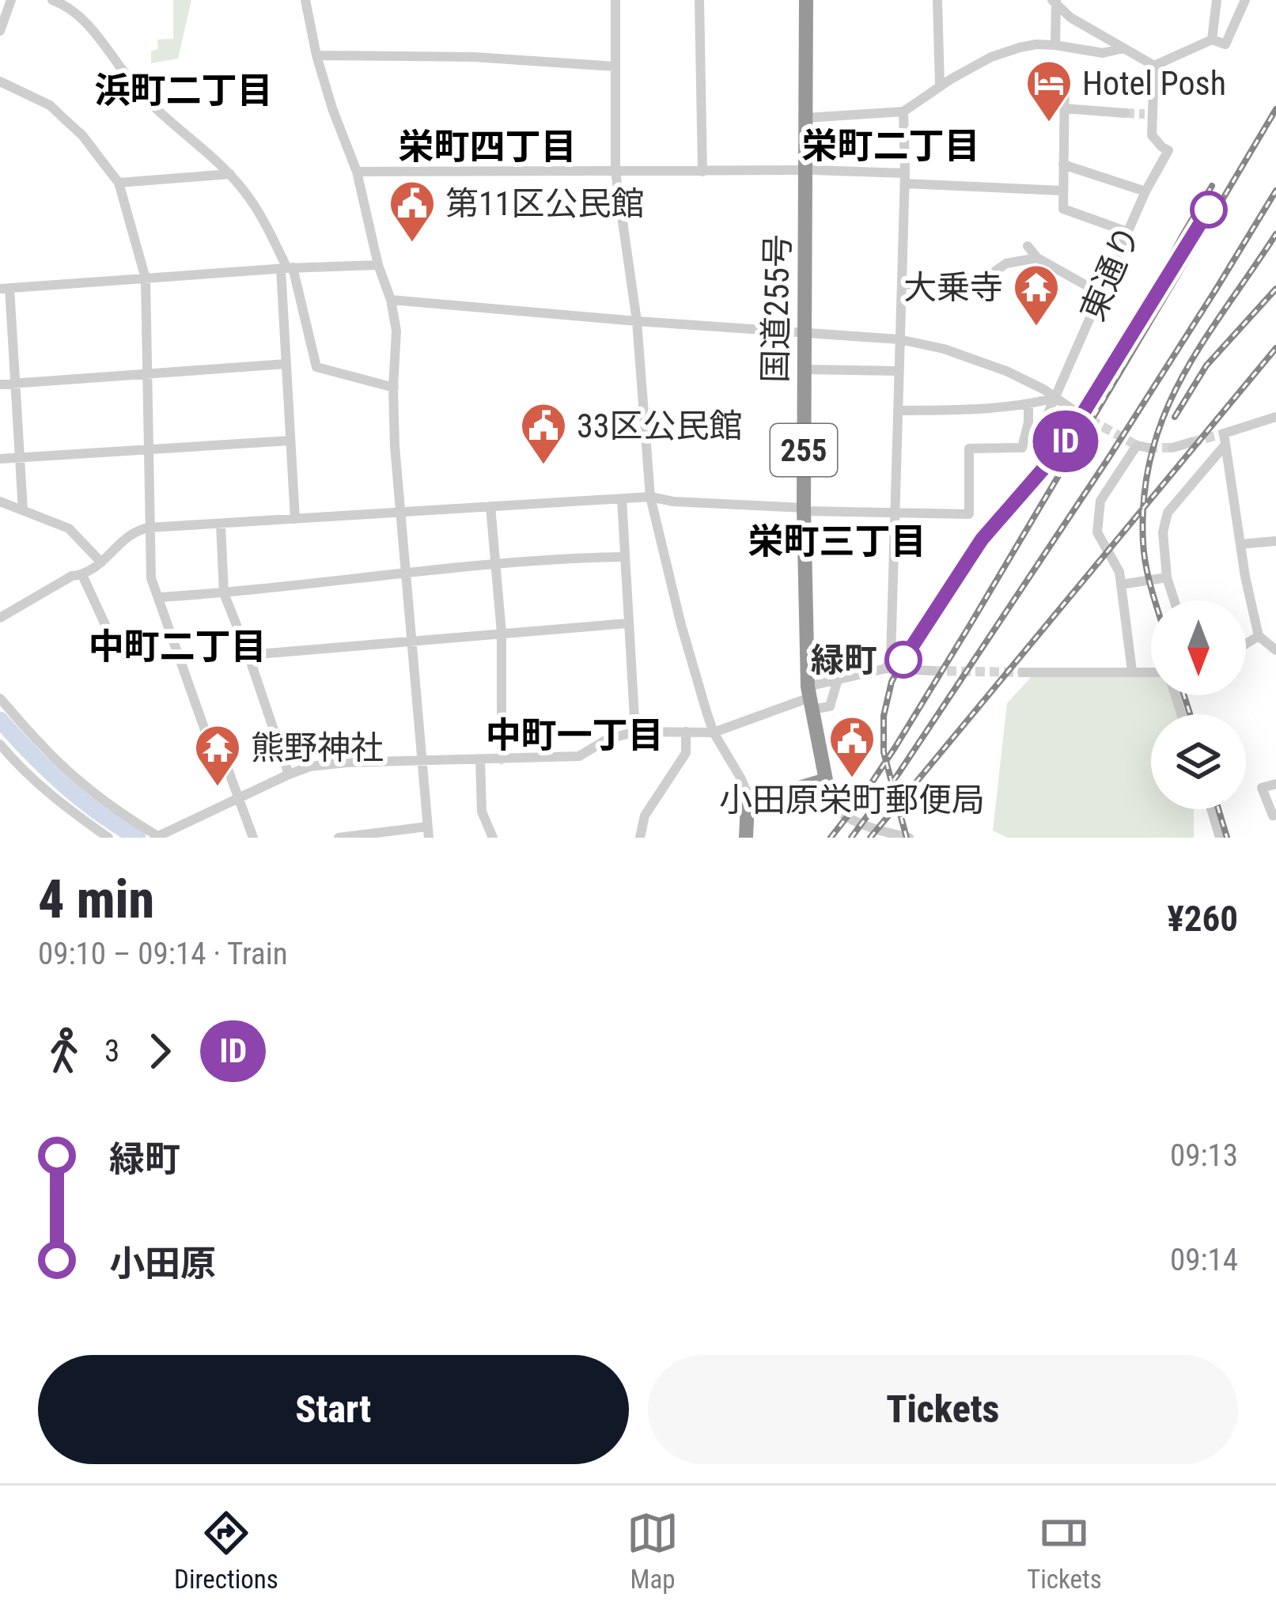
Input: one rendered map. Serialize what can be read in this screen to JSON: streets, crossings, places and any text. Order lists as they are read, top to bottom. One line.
{"streets":{"highway":["国道255号","255"],"street":["東通り"]},"crossings":[["国道255号","255"]],"districts":["浜町二丁目","栄町二丁目","栄町四丁目","栄町三丁目","中町二丁目","中町一丁目"],"places":{"hotel":["Hotel Posh"],"public building":["第11区公民館","33区公民館","小田原栄町郵便局"],"temple":["大乗寺","熊野神社"],"other":["緑町"]},"north":"bottom","page":{"on_map":"ID","heading":["4 min","09:10 – 09:14 · Train","¥260"],"legs":["3","ID"],"list":[{"name":"緑町","value":"09:13"},{"name":"小田原","value":"09:14"}],"buttons":["Start","Tickets"],"tabs":["Directions","Map","Tickets"]}}
